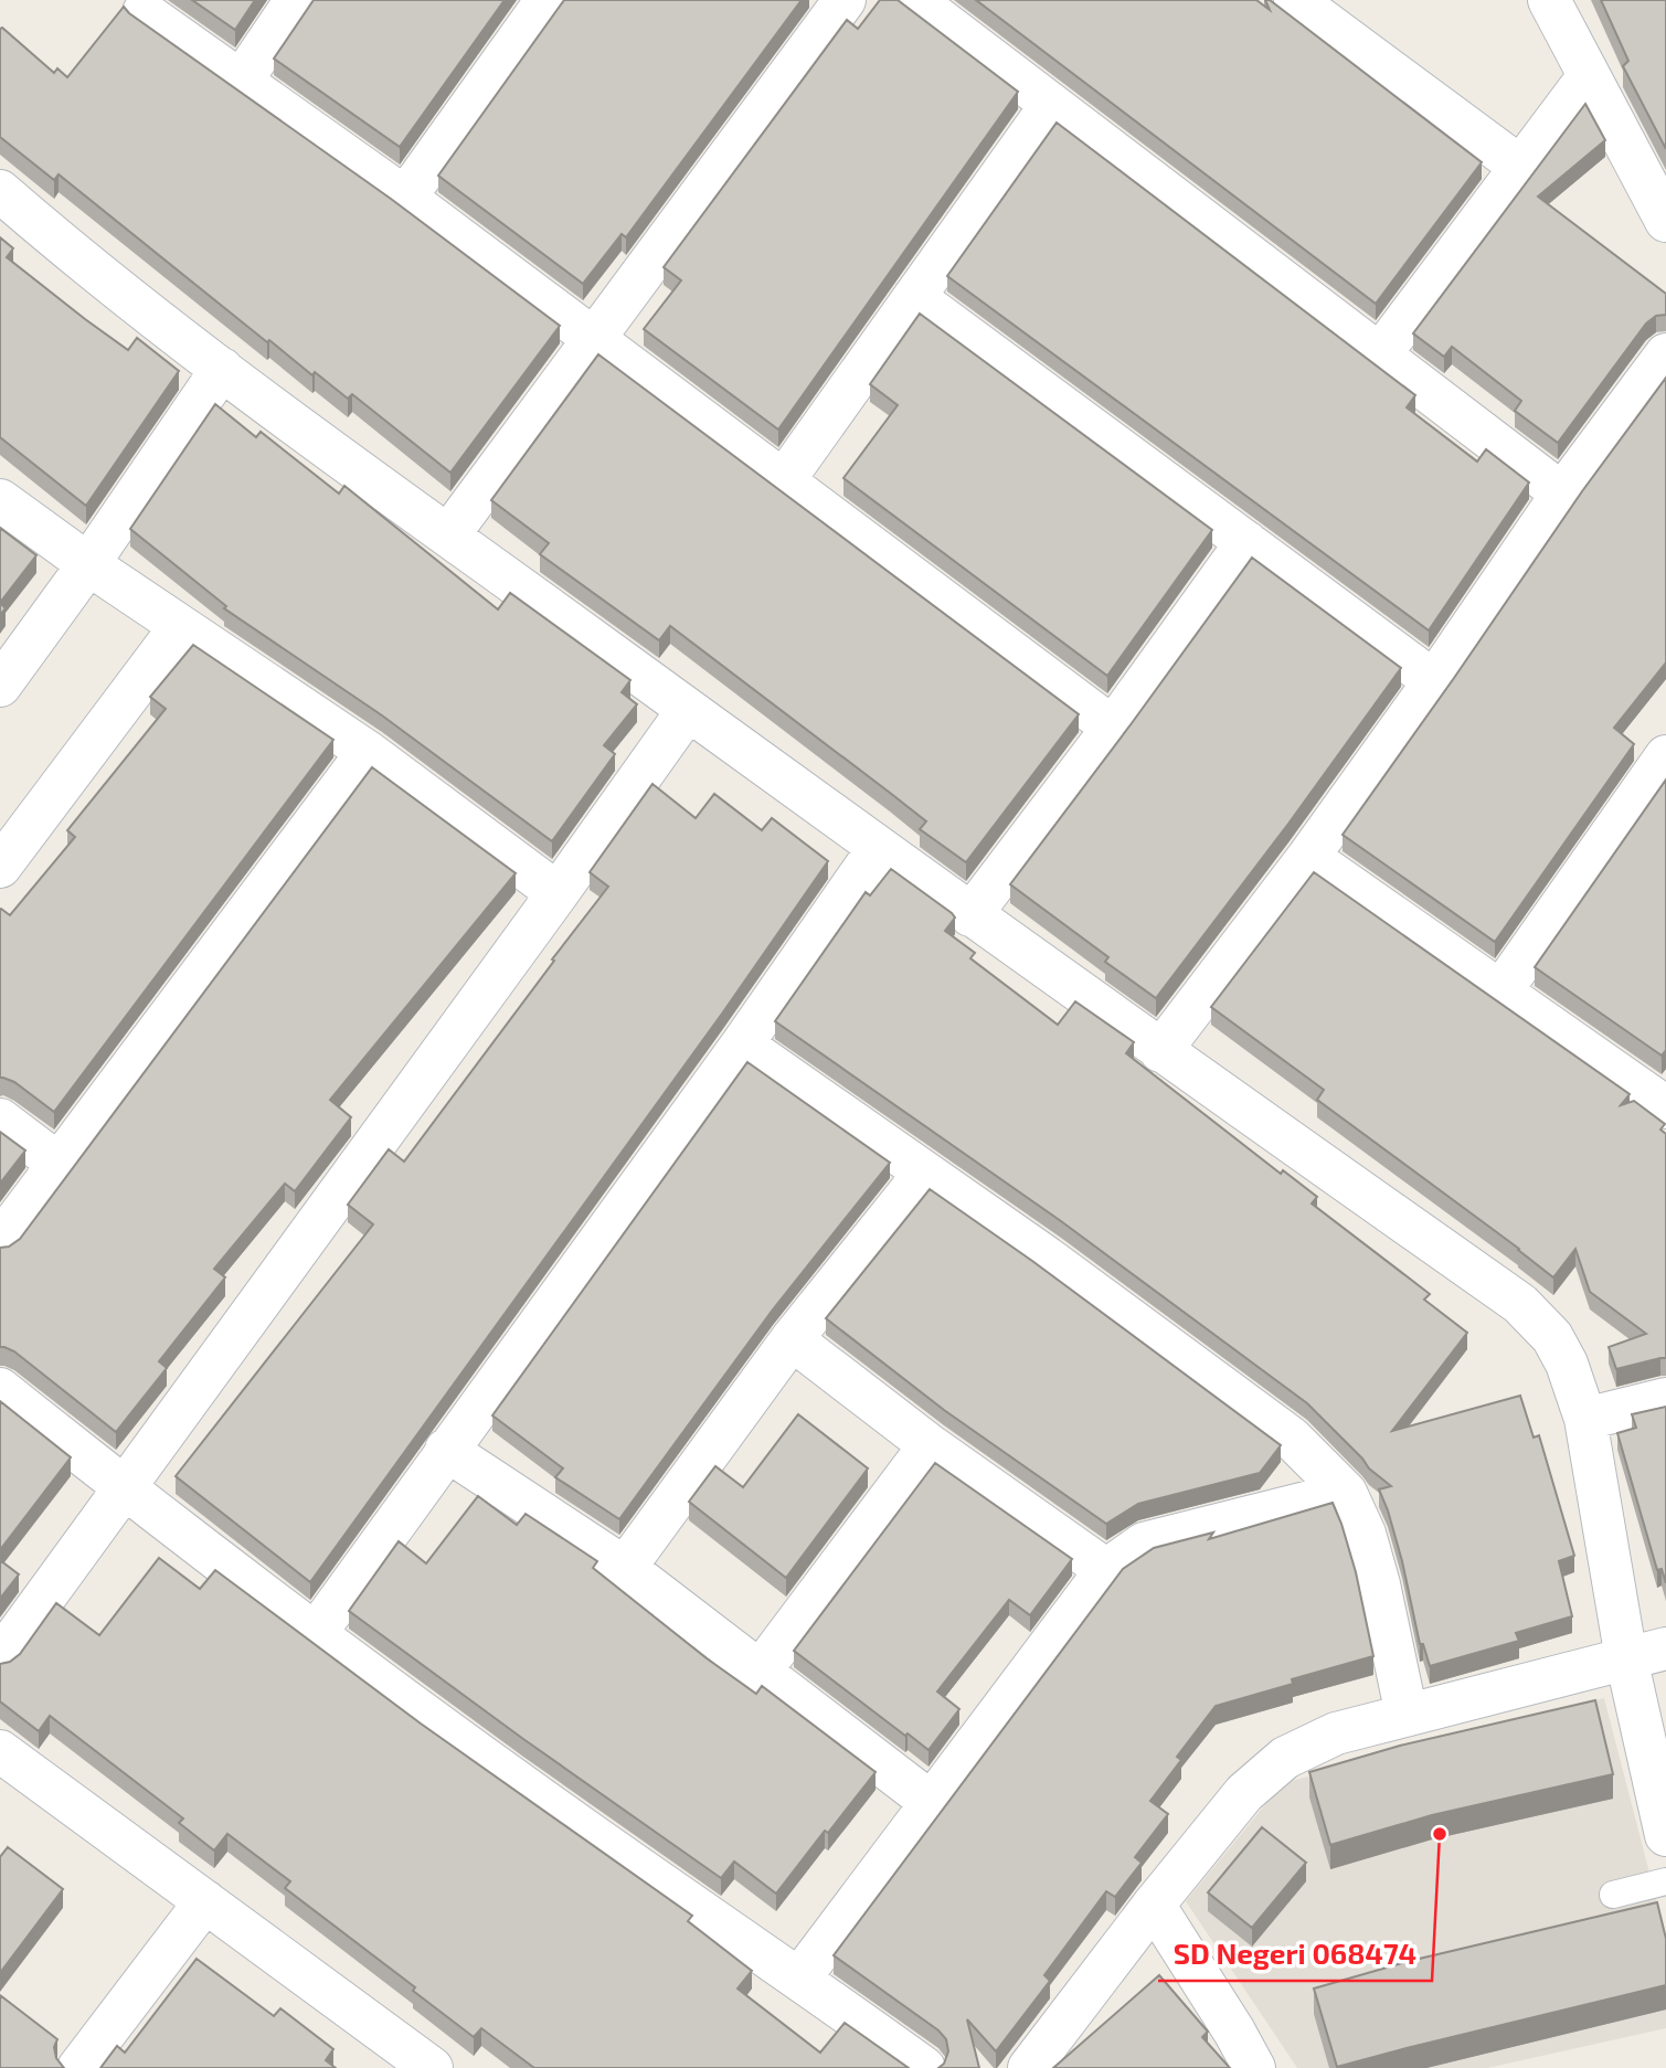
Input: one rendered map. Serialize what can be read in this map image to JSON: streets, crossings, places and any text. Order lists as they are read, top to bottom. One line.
{"places":["SD Negeri 068474"]}
